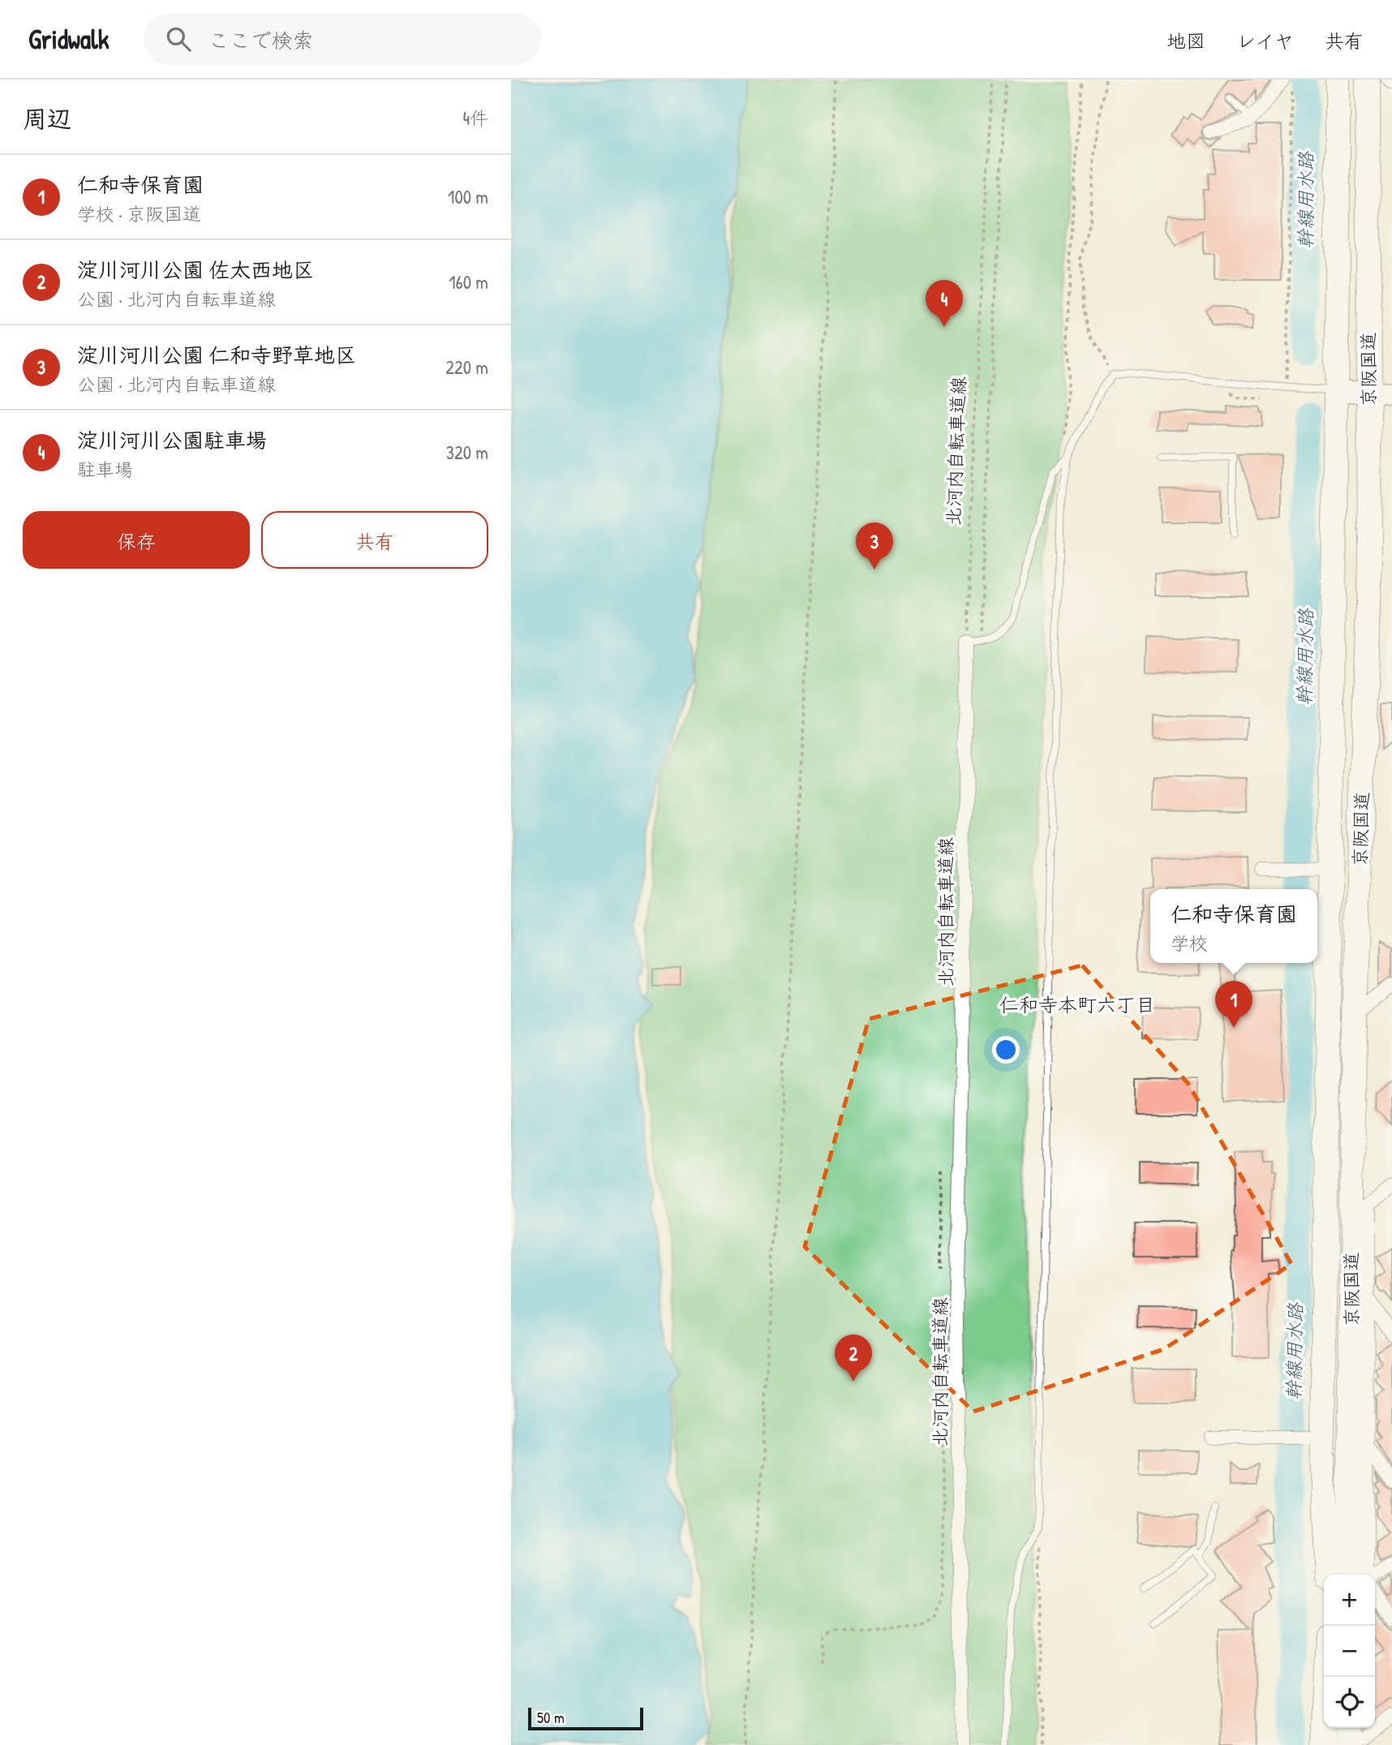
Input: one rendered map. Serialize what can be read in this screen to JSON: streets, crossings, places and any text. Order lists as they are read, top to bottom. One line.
{"streets":{"highway":["京阪国道"],"street":["北河内自転車道線"]},"districts":["仁和寺本町六丁目"],"water":["幹線用水路"],"scale_bar":"50 m","page":{"header":"Gridwalk","search":"ここで検索","nav":["地図","レイヤ","共有"],"heading":["周辺","4件"],"list":[{"mark":"1","name":"仁和寺保育園","note":"学校 · 京阪国道","value":"100 m"},{"mark":"2","name":"淀川河川公園 佐太西地区","note":"公園 · 北河内自転車道線","value":"160 m"},{"mark":"3","name":"淀川河川公園 仁和寺野草地区","note":"公園 · 北河内自転車道線","value":"220 m"},{"mark":"4","name":"淀川河川公園駐車場","note":"駐車場","value":"320 m"}],"pins":["4","3","1","2"],"buttons":["保存","共有"],"popup":["仁和寺保育園","学校"],"map_buttons":["+","−"],"scale":"50 m"}}
